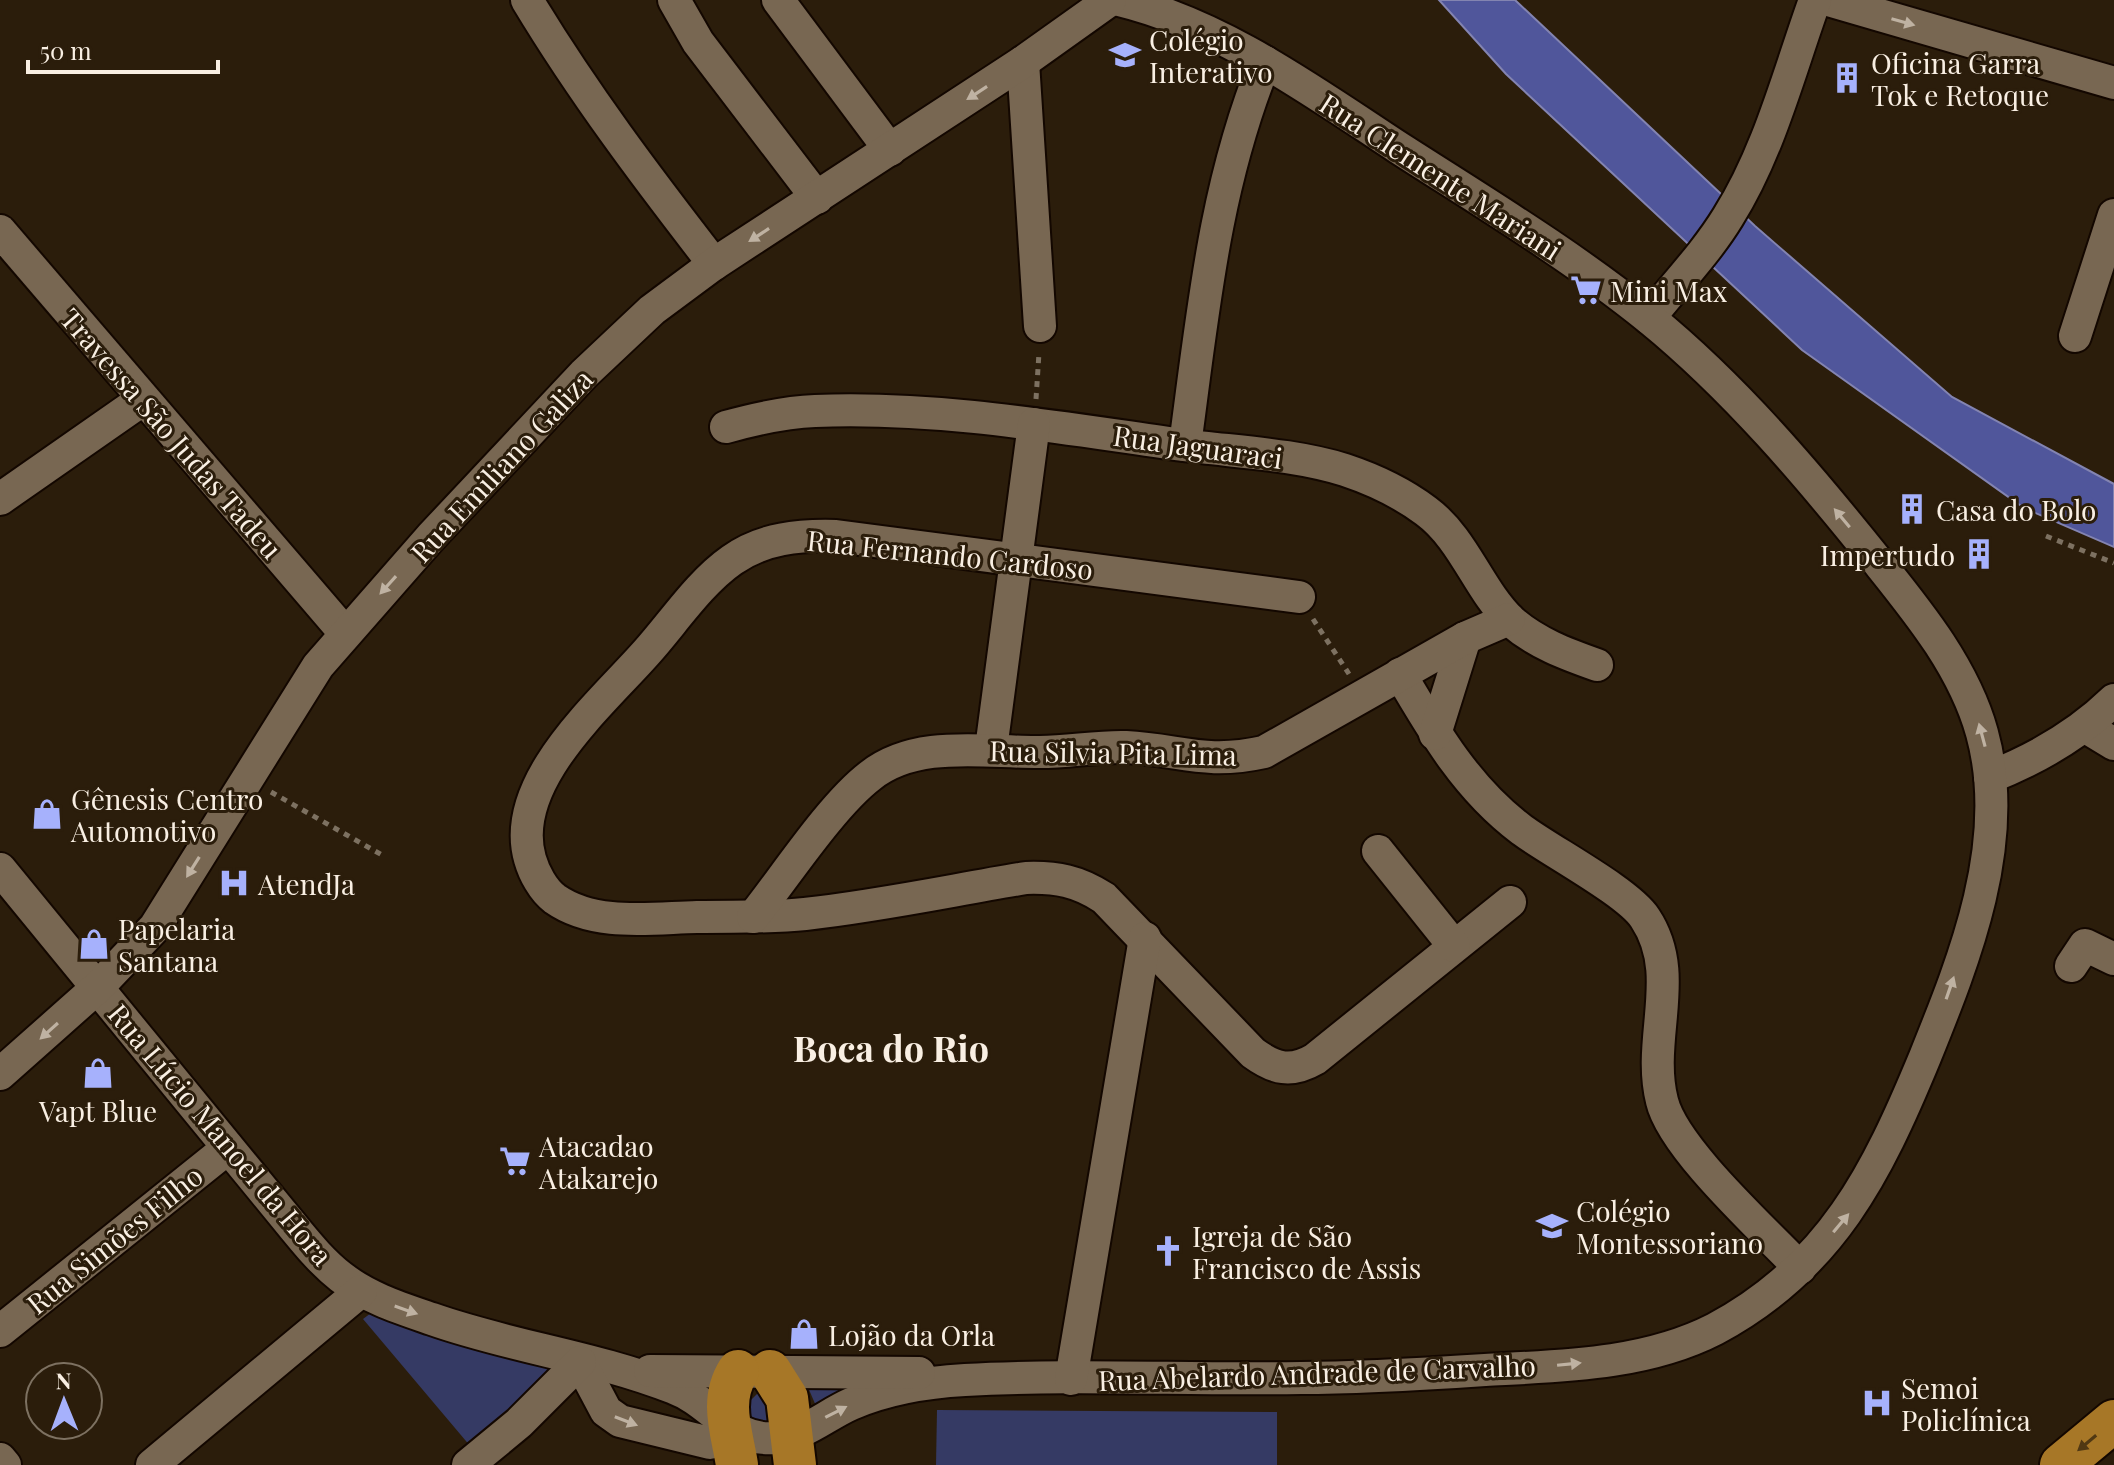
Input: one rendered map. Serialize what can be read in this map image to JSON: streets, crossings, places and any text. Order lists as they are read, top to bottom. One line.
{"streets":{"street":["Rua Clemente Mariani","Travessa São Judas Tadeu","Rua Jaguaraci","Rua Emiliano Galiza","Rua Fernando Cardoso","Rua Silvia Pita Lima","Rua Lúcio Manoel da Hora","Rua Simões Filho","Rua Abelardo Andrade de Carvalho"]},"crossings":[["Rua Clemente Mariani","Rua Abelardo Andrade de Carvalho"],["Travessa São Judas Tadeu","Rua Emiliano Galiza"],["Rua Jaguaraci","Rua Silvia Pita Lima"],["Rua Emiliano Galiza","Rua Lúcio Manoel da Hora"],["Rua Fernando Cardoso","Rua Silvia Pita Lima"],["Rua Lúcio Manoel da Hora","Rua Simões Filho"],["Rua Lúcio Manoel da Hora","Rua Abelardo Andrade de Carvalho"]],"one_way":["Rua Clemente Mariani","Rua Emiliano Galiza","Rua Abelardo Andrade de Carvalho"],"districts":["Boca do Rio"],"places":{"school or university":["Colégio Interativo","Colégio Montessoriano"],"building":["Oficina Garra Tok e Retoque","Casa do Bolo","Impertudo"],"supermarket":["Mini Max","Atacadao Atakarejo"],"shop":["Gênesis Centro Automotivo","Papelaria Santana","Vapt Blue","Lojão da Orla"],"hospital":["AtendJa","Semoi Policlínica"],"church":["Igreja de São Francisco de Assis"]},"scale_bar":"50 m","north":"top"}
